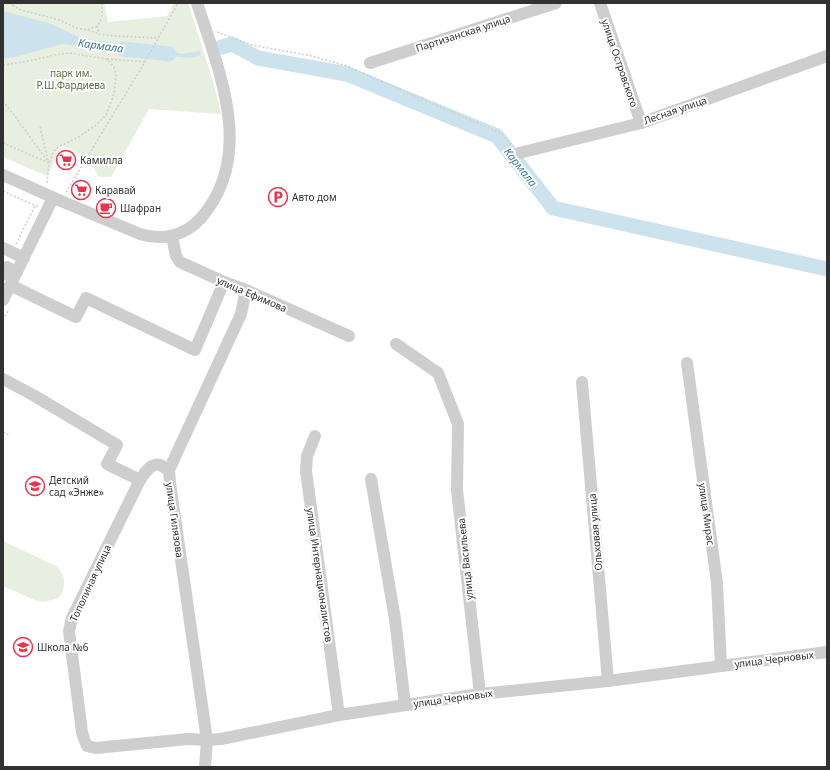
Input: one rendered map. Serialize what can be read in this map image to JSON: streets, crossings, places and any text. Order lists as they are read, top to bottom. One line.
{"streets":{"street":["Партизанская улица","улица Островского","Лесная улица","улица Ефимова","улица Мирас","улица Гилязова","Ольховая улица","улица Васильева","улица Интернационалистов","Тополиная улица","улица Черновых"]},"crossings":[["улица Островского","Лесная улица"],["улица Ефимова","улица Гилязова"],["улица Мирас","улица Черновых"],["улица Гилязова","Тополиная улица"],["улица Гилязова","улица Черновых"],["Ольховая улица","улица Черновых"],["улица Васильева","улица Черновых"],["улица Интернационалистов","улица Черновых"],["Тополиная улица","улица Черновых"]],"water":["Кармала"],"parks":["парк им. Р.Ш.Фардиева"],"places":{"supermarket":["Камилла","Каравай"],"parking":["Авто дом"],"cafe":["Шафран"],"school or university":["Детский сад «Энже»","Школа №6"]}}
